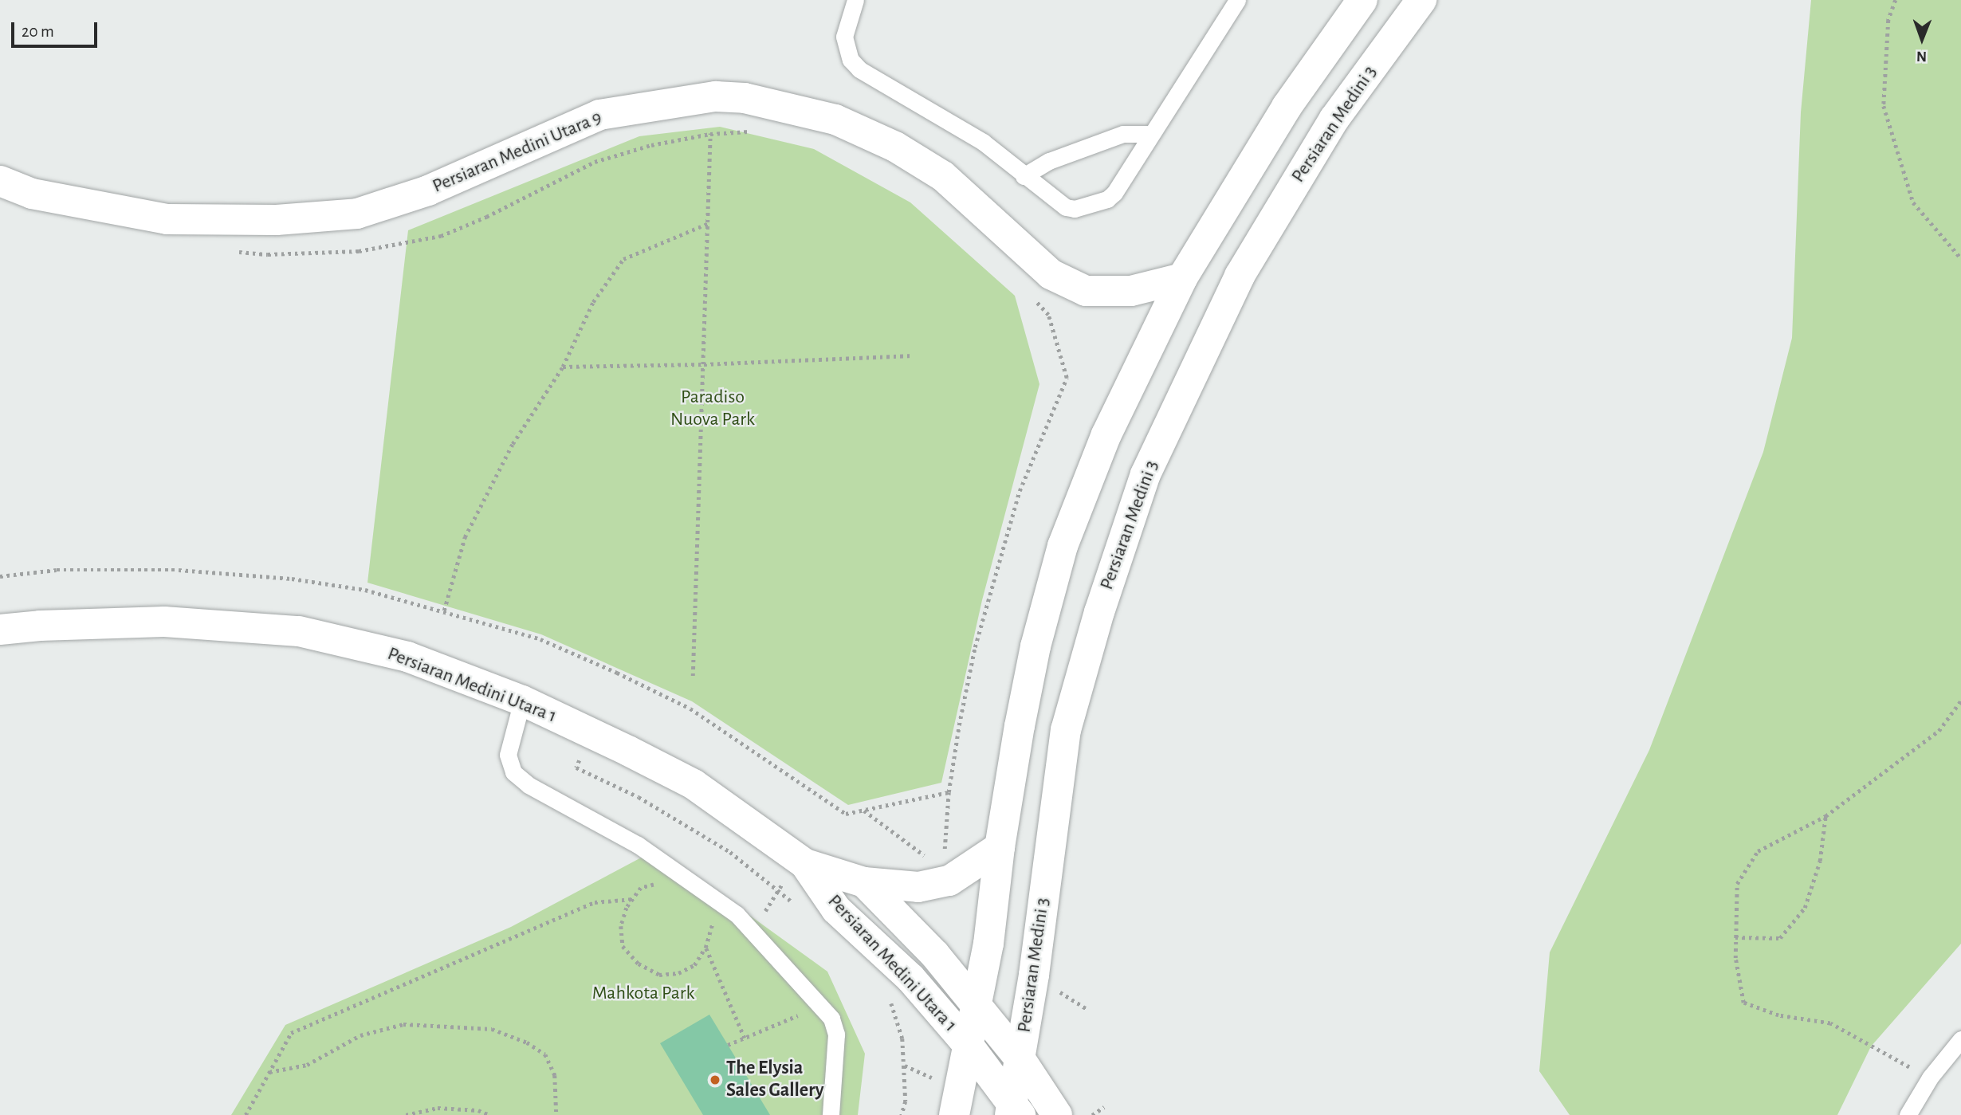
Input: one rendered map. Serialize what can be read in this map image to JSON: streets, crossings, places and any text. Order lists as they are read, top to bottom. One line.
{"streets":{"street":["Persiaran Medini 3","Persiaran Medini Utara 9","Persiaran Medini Utara 1"]},"crossings":[["Persiaran Medini 3","Persiaran Medini Utara 1"]],"parks":["Paradiso Nuova Park","Mahkota Park"],"places":["The Elysia Sales Gallery"],"scale_bar":"20 m","north":"bottom"}
